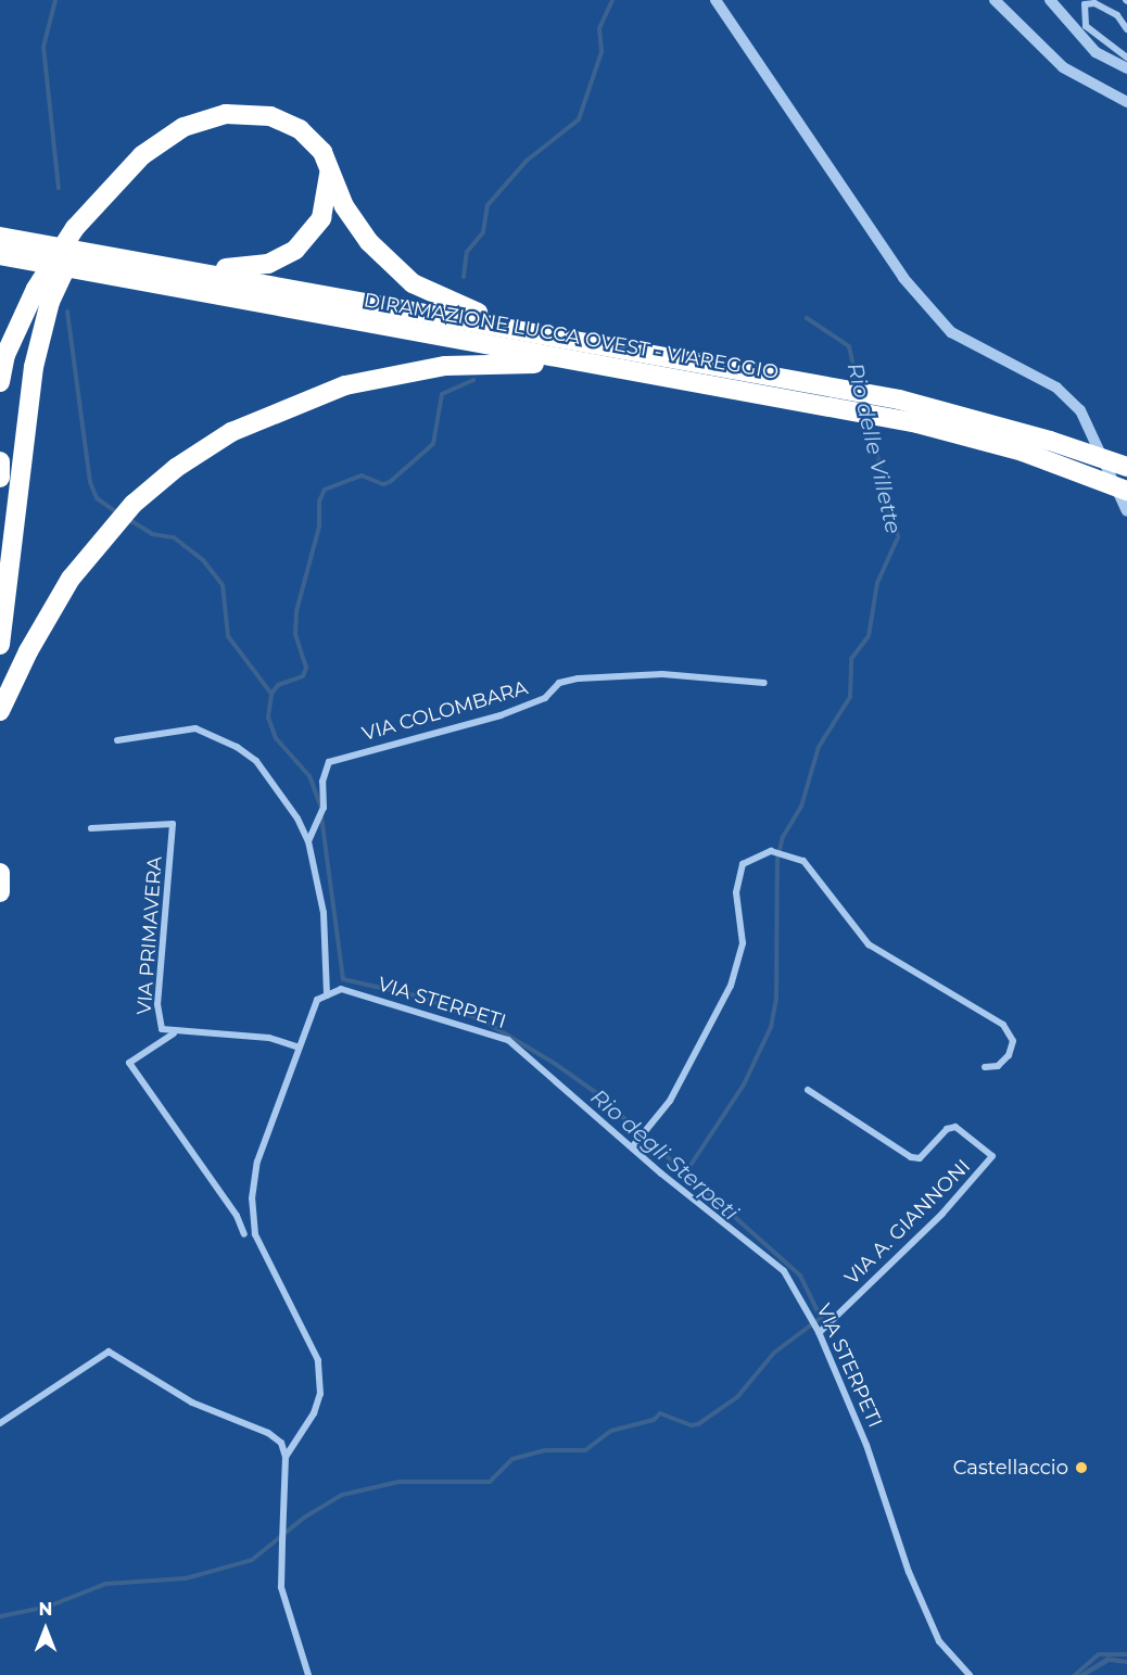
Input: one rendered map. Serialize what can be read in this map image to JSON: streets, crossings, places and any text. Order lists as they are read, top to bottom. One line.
{"streets":{"highway":["DIRAMAZIONE LUCCA OVEST - VIAREGGIO"],"street":["VIA COLOMBARA","VIA PRIMAVERA","VIA STERPETI","VIA A. GIANNONI"]},"crossings":[["VIA STERPETI","VIA A. GIANNONI"]],"water":["Rio delle Villette","Rio degli Sterpeti"],"places":["Castellaccio"],"north":"top"}
